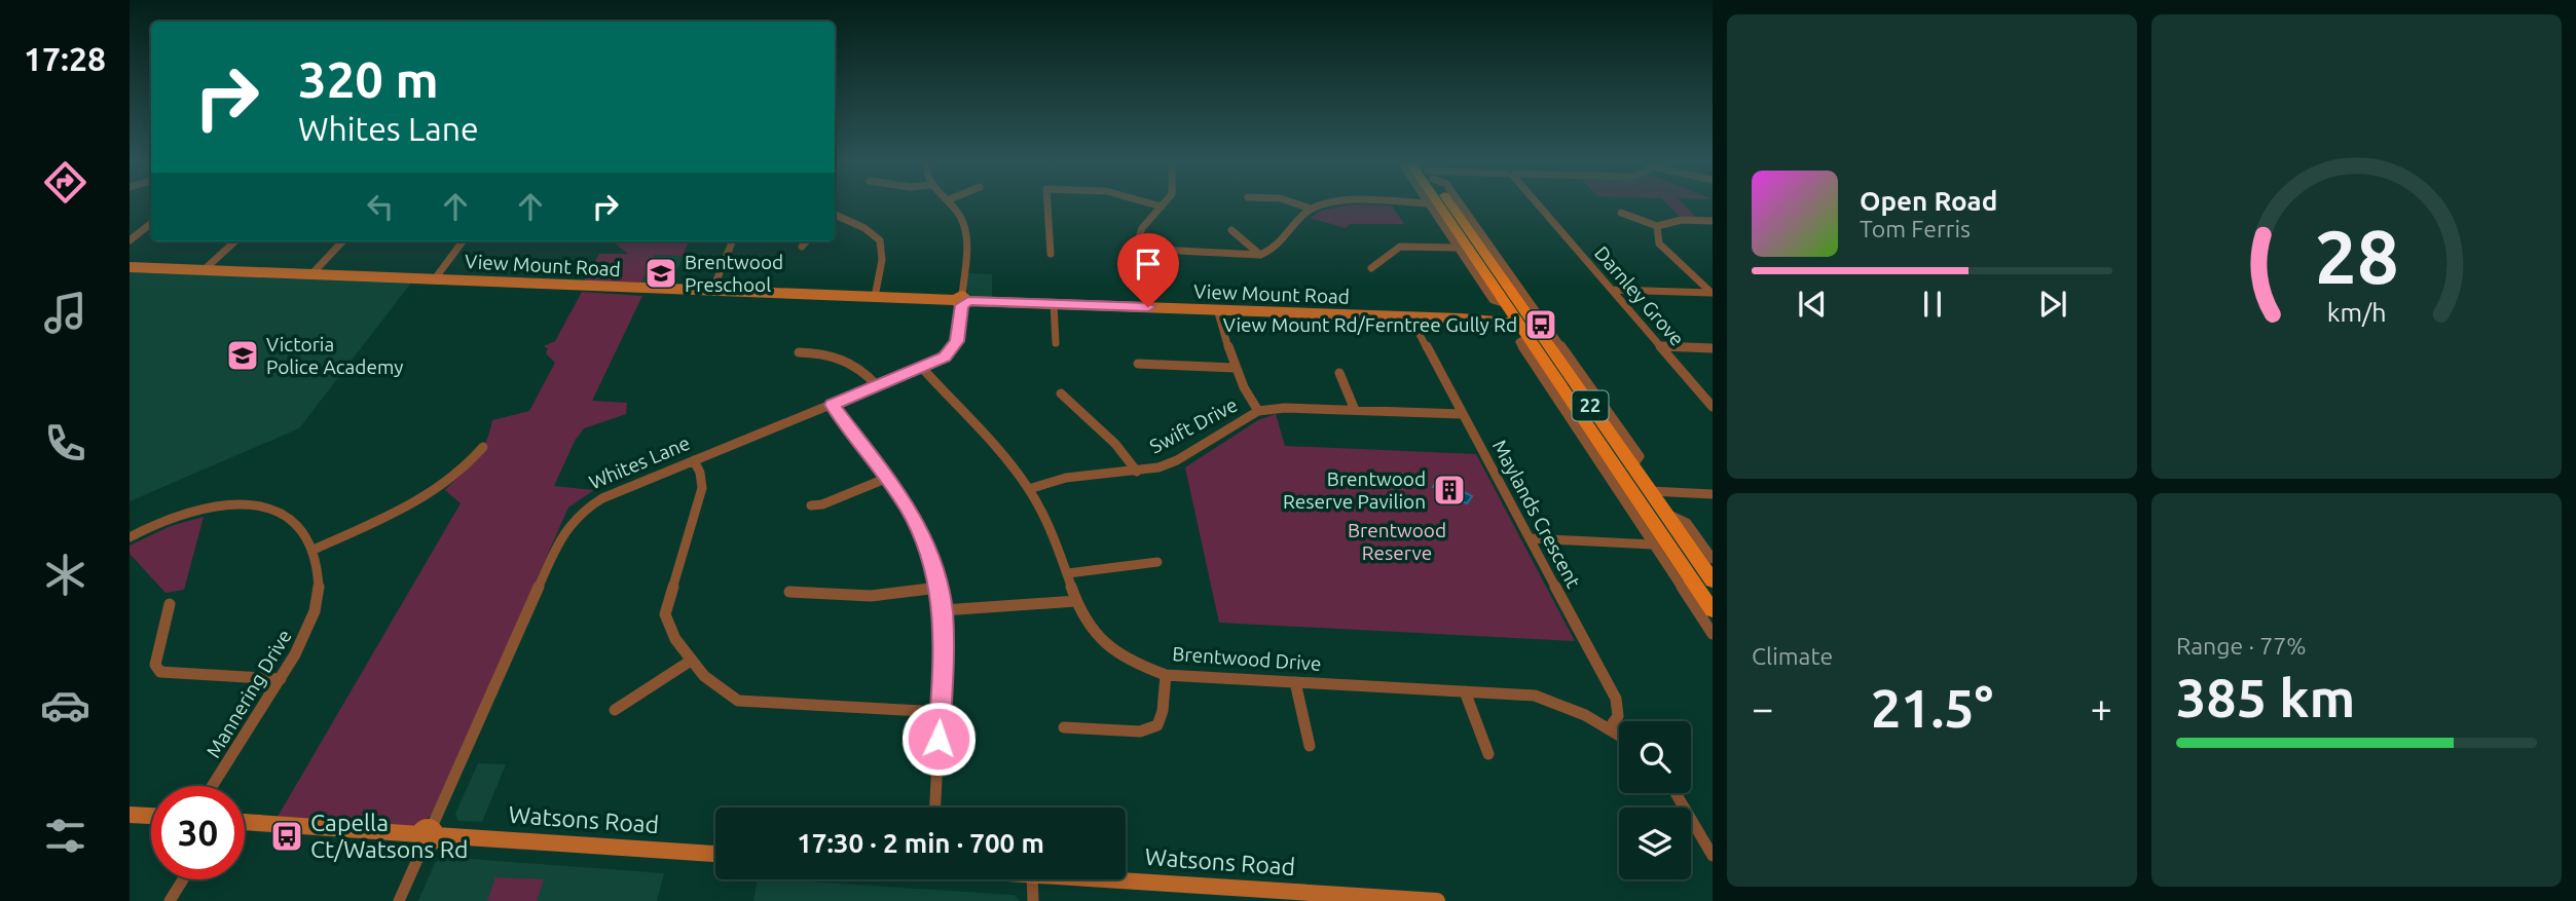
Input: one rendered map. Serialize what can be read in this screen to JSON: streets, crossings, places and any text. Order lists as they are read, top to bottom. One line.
{"streets":{"main road":["22"],"street":["View Mount Road","Darnley Grove","Swift Drive","Whites Lane","Maylands Crescent","Brentwood Drive","Mannering Drive","Watsons Road"]},"crossings":[["View Mount Road","22"],["View Mount Road","Whites Lane"],["View Mount Road","Maylands Crescent"],["Swift Drive","Maylands Crescent"],["Swift Drive","Brentwood Drive"],["Whites Lane","Brentwood Drive"],["Whites Lane","Watsons Road"],["Maylands Crescent","Brentwood Drive"]],"parks":["Brentwood Reserve"],"places":{"school or university":["Brentwood Preschool","Victoria Police Academy"],"bus stop":["View Mount Rd/Ferntree Gully Rd","Capella Ct/Watsons Rd"],"building":["Brentwood Reserve Pavilion"]},"page":{"tabs":"17:28","turn":["320 m","Whites Lane"],"song":["Open Road","Tom Ferris"],"tile":["Climate",["Range · 77%","385 km"]],"heat":["−","21.5°","+"],"limit":"30","trip":"17:30 · 2 min · 700 m","gauge":["28","km/h"]}}
